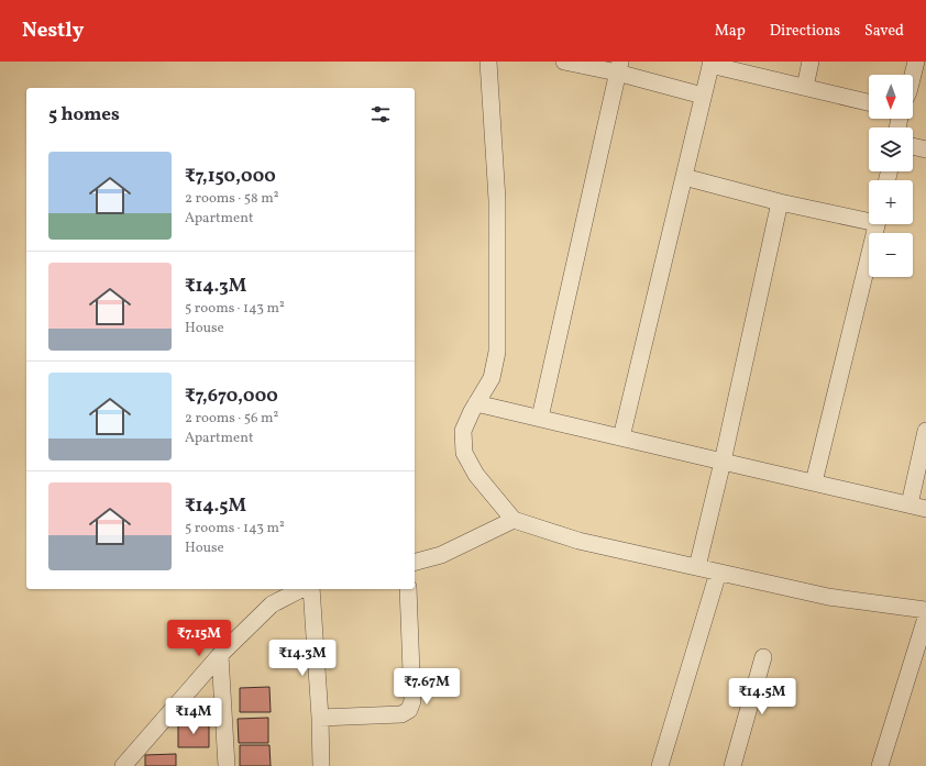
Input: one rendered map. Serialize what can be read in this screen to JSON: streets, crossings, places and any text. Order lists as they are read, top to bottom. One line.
{"north":"bottom","page":{"header":"Nestly","nav":["Map","Directions","Saved"],"map_buttons":["+","−"],"heading":"5 homes","list":[{"name":"₹7,150,000","note":"2 rooms · 58 m² · Apartment"},{"name":"₹14.3M","note":"5 rooms · 143 m² · House"},{"name":"₹7,670,000","note":"2 rooms · 56 m² · Apartment"},{"name":"₹14.5M","note":"5 rooms · 143 m² · House"}],"price":["₹7.15M","₹14.3M","₹7.67M","₹14.5M","₹14M"]}}
